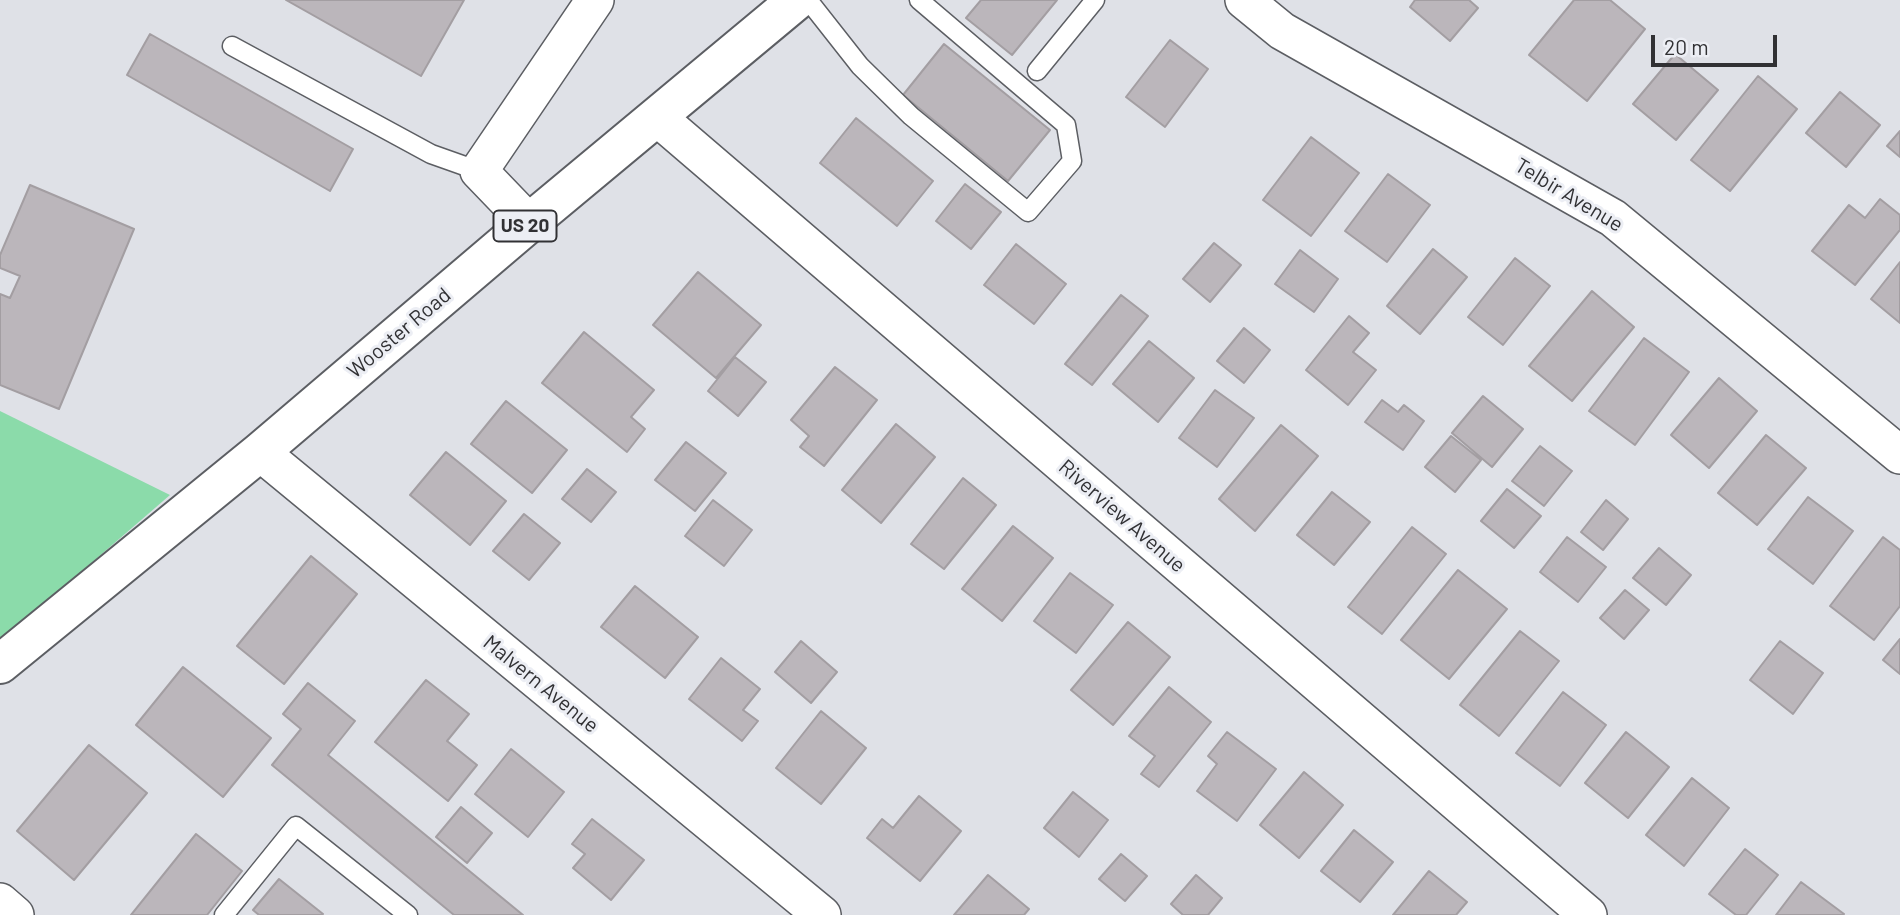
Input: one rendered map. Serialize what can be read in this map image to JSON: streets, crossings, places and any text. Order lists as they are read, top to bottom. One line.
{"streets":{"main road":["US 20","Wooster Road"],"street":["Telbir Avenue","Riverview Avenue","Malvern Avenue"]},"crossings":[["Wooster Road","Riverview Avenue"],["Wooster Road","Malvern Avenue"]],"scale_bar":"20 m"}
